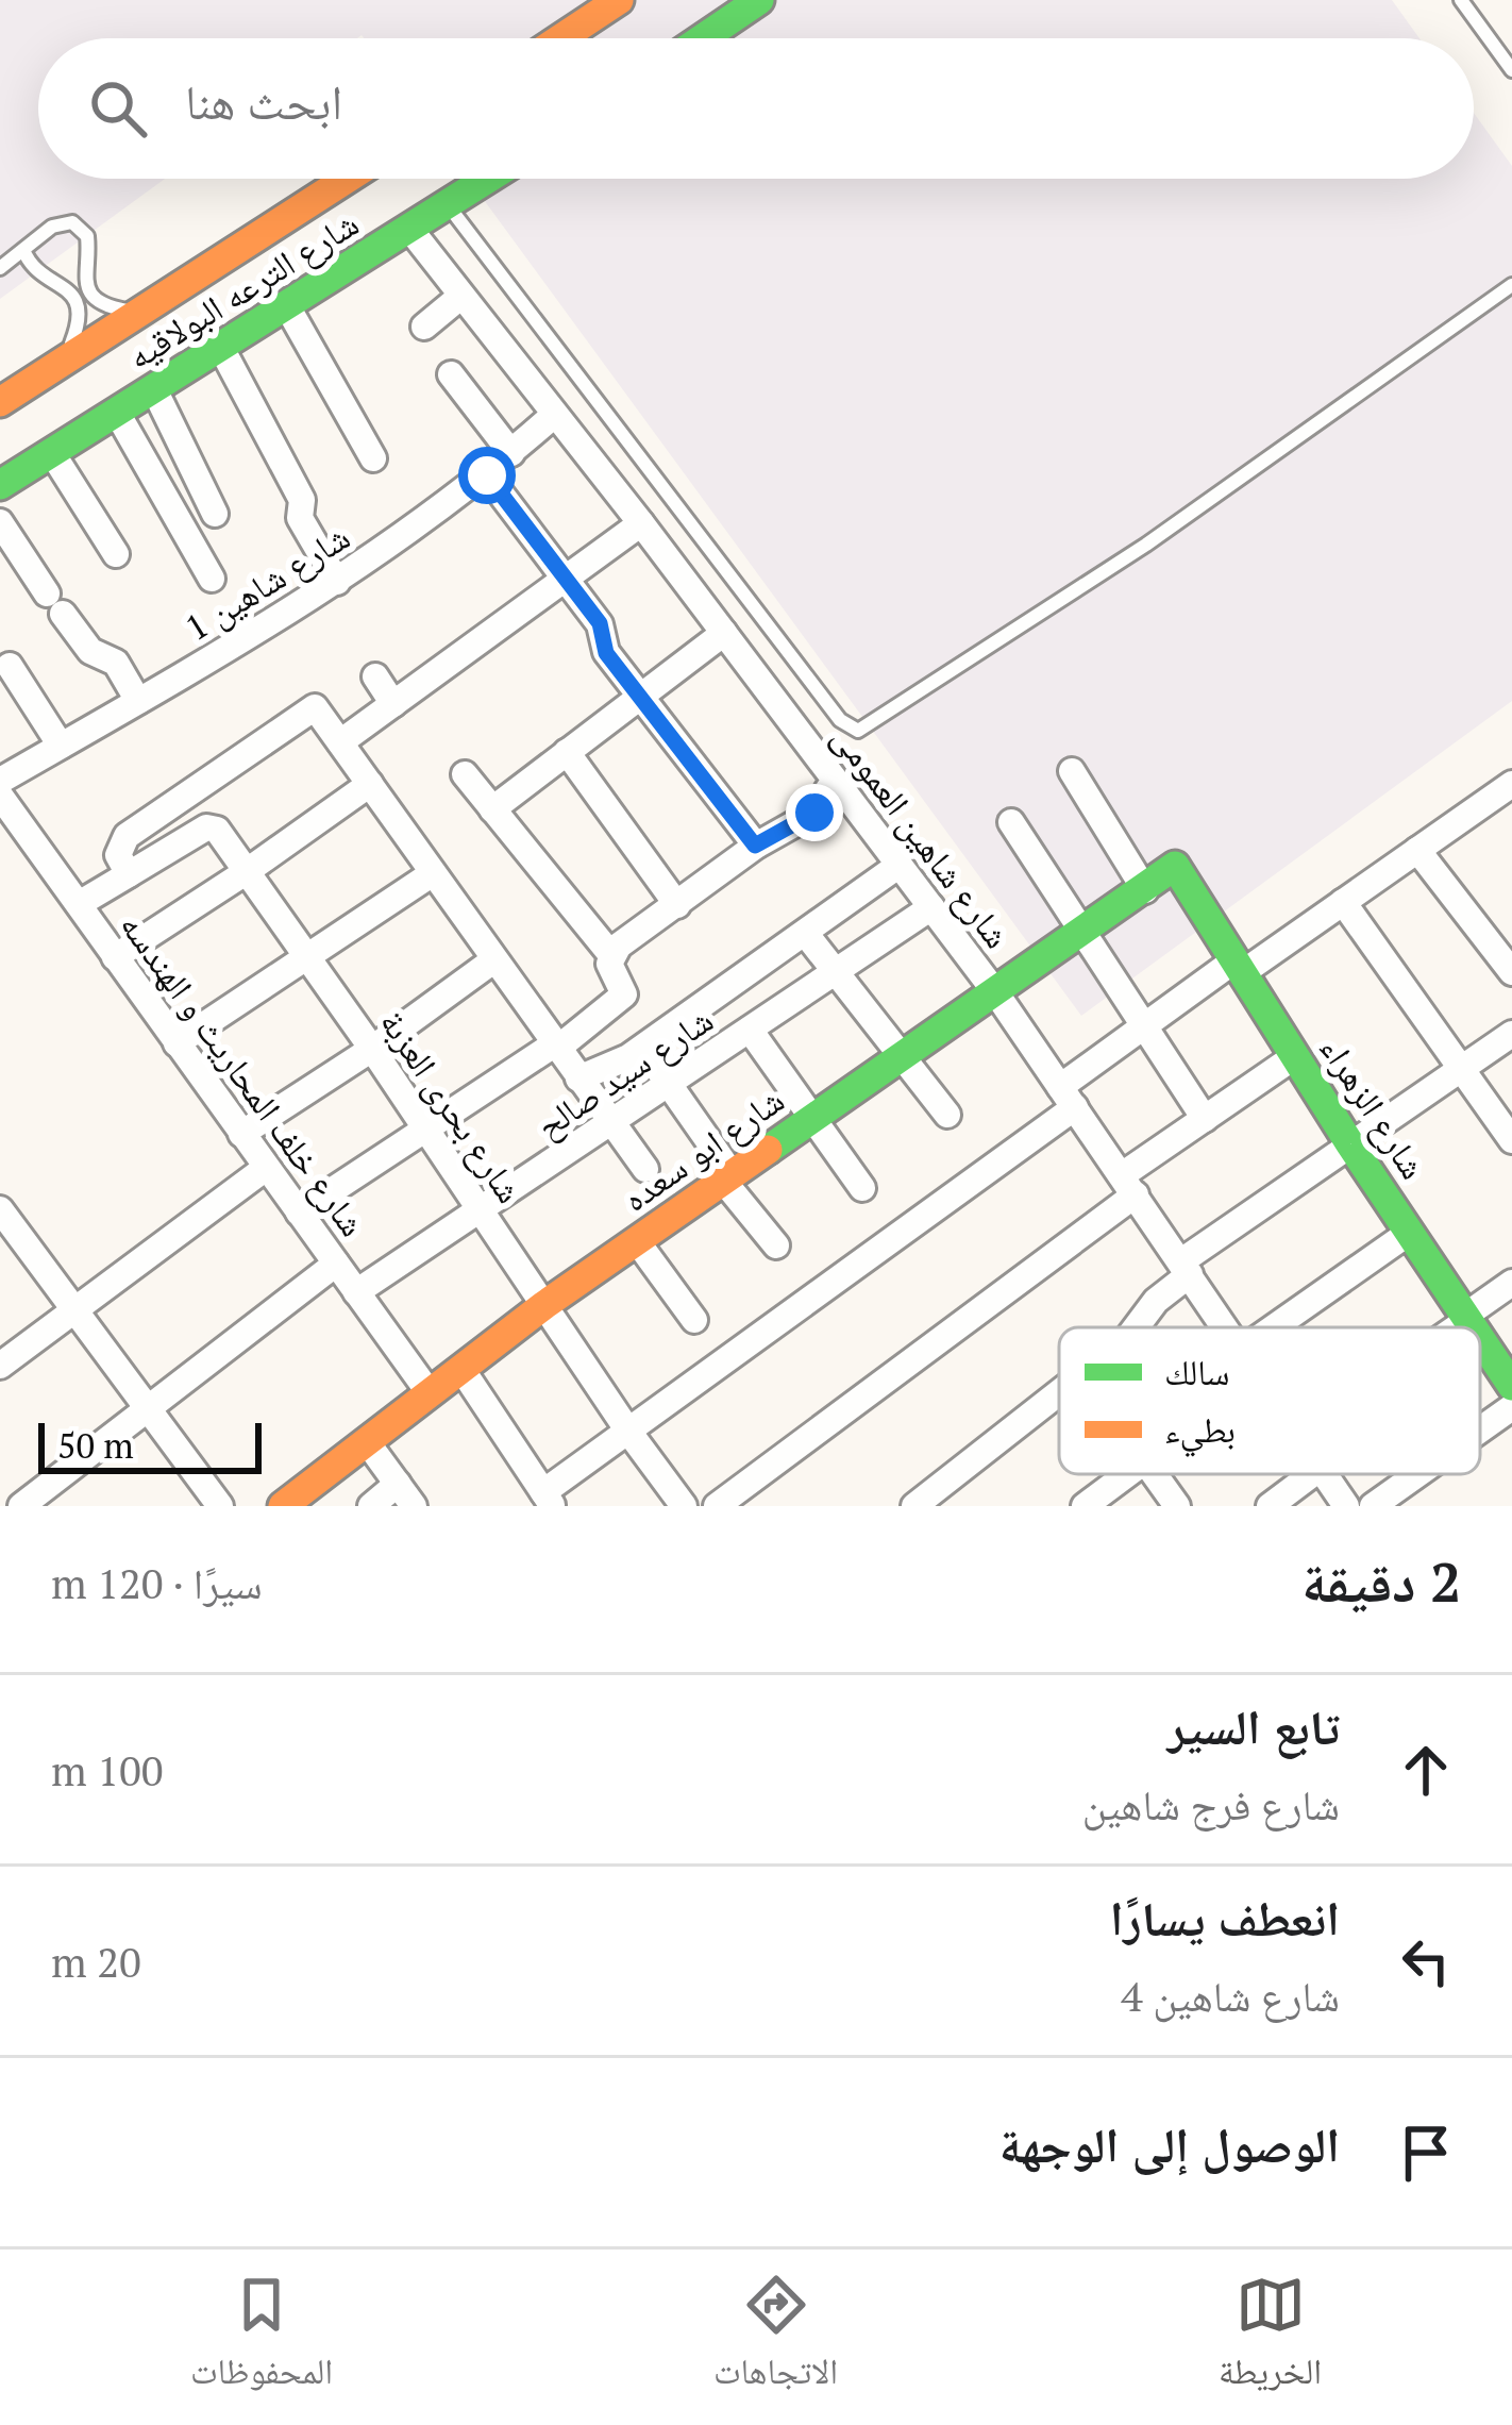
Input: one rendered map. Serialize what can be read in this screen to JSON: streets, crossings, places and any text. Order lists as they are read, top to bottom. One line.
{"streets":{"street":["شارع الترعه البولاقيه","شارع شاهين 1","شارع شاهين العمومى","شارع سيد صالح","شارع خلف المحاريث و الهندسه","شارع بحرى العزبة","شارع الزهراء","شارع ابو سعده"]},"crossings":[["شارع الترعه البولاقيه","شارع شاهين العمومى"],["شارع شاهين 1","شارع شاهين العمومى"],["شارع شاهين العمومى","شارع سيد صالح"],["شارع شاهين العمومى","شارع ابو سعده"],["شارع سيد صالح","شارع خلف المحاريث و الهندسه"],["شارع سيد صالح","شارع بحرى العزبة"],["شارع خلف المحاريث و الهندسه","شارع ابو سعده"],["شارع بحرى العزبة","شارع ابو سعده"],["شارع الزهراء","شارع ابو سعده"]],"legend":["سالك","بطيء"],"scale_bar":"50 m","page":{"search":"ابحث هنا","scale":"50 m","heading":["2 دقيقة","سيرًا · 120 m"],"list":[["تابع السير","شارع فرج شاهين","100 m"],["انعطف يسارًا","شارع شاهين 4","20 m"],"الوصول إلى الوجهة"],"nav":["الخريطة","الاتجاهات","المحفوظات"]}}
